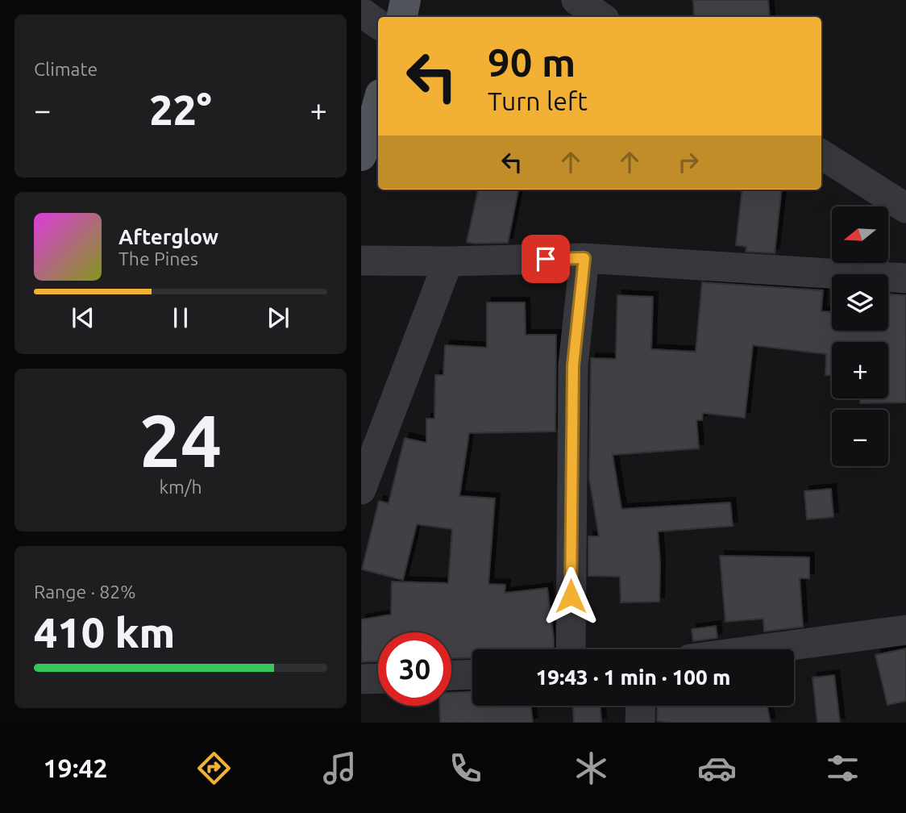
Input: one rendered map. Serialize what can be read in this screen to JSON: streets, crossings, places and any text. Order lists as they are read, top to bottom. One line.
{"north":"left","page":{"tile":["Climate",["24","km/h"],["Range · 82%","410 km"]],"turn":["90 m","Turn left"],"heat":["−","22°","+"],"map_buttons":["+","−"],"song":["Afterglow","The Pines"],"limit":"30","trip":"19:43 · 1 min · 100 m","tabs":"19:42"}}
